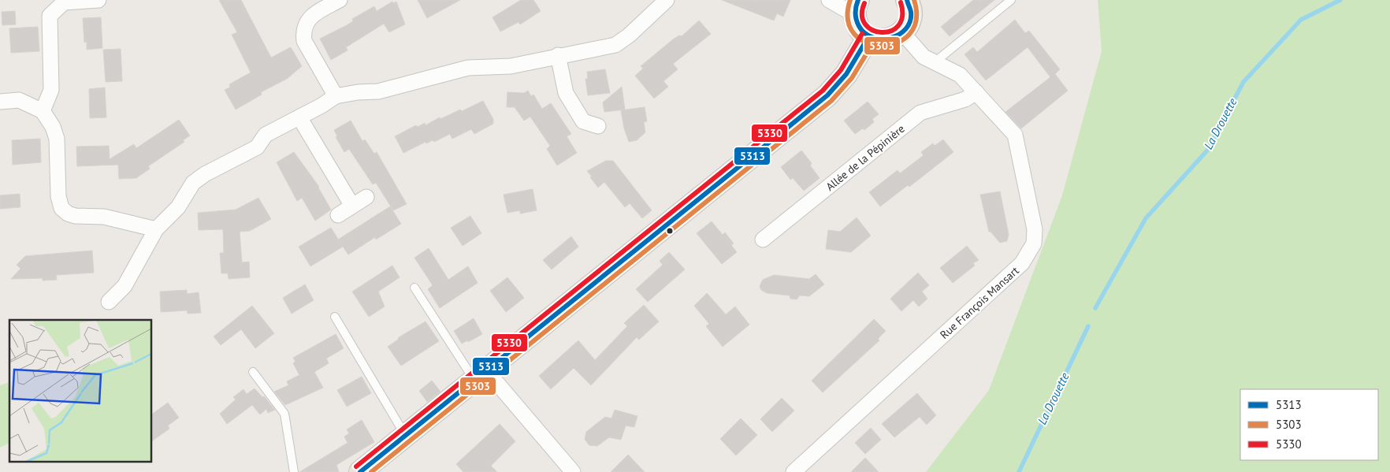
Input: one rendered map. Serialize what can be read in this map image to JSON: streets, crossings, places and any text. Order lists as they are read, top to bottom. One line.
{"streets":{"street":["Allée de la Pépinière","Rue François Mansart"]},"crossings":[["Allée de la Pépinière","Rue François Mansart"]],"water":["La Drouette"],"lines":["transit line 5313","transit line 5303","transit line 5330"],"legend":["5313","5303","5330"]}
